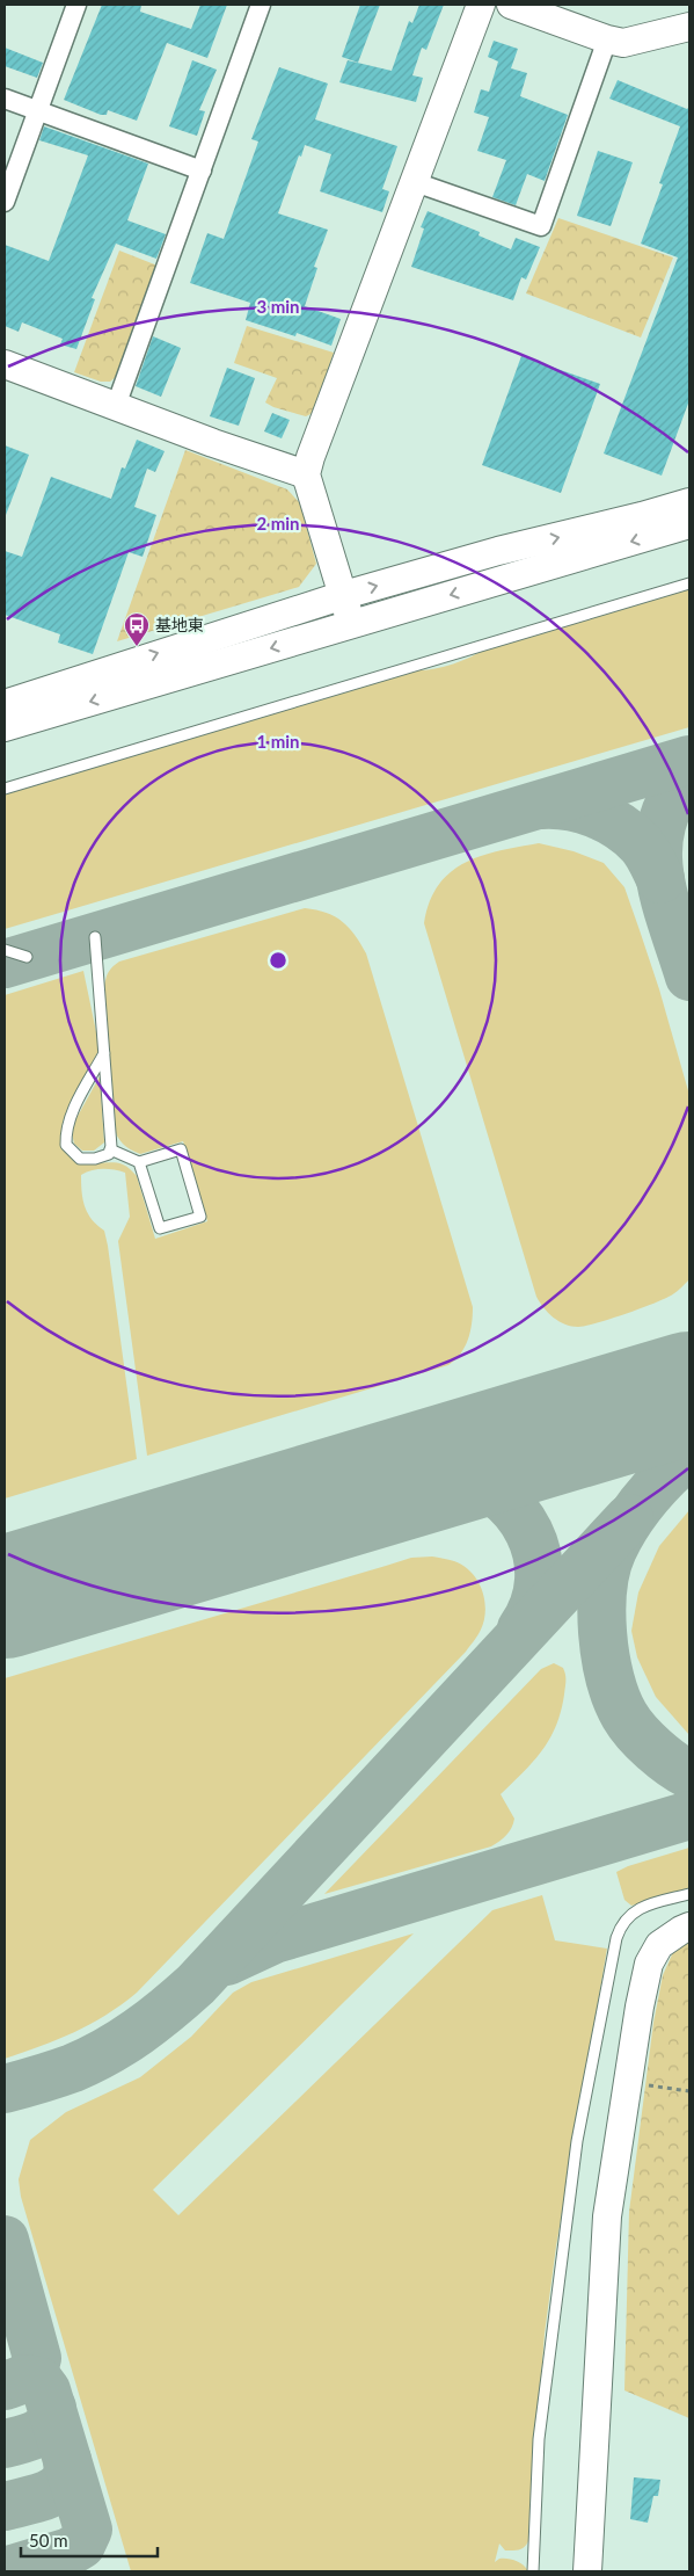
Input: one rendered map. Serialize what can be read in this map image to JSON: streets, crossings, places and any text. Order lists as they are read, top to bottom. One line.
{"places":{"bus stop":["基地東"]},"scale_bar":"50 m","rings":["3 min","2 min","1 min"]}
